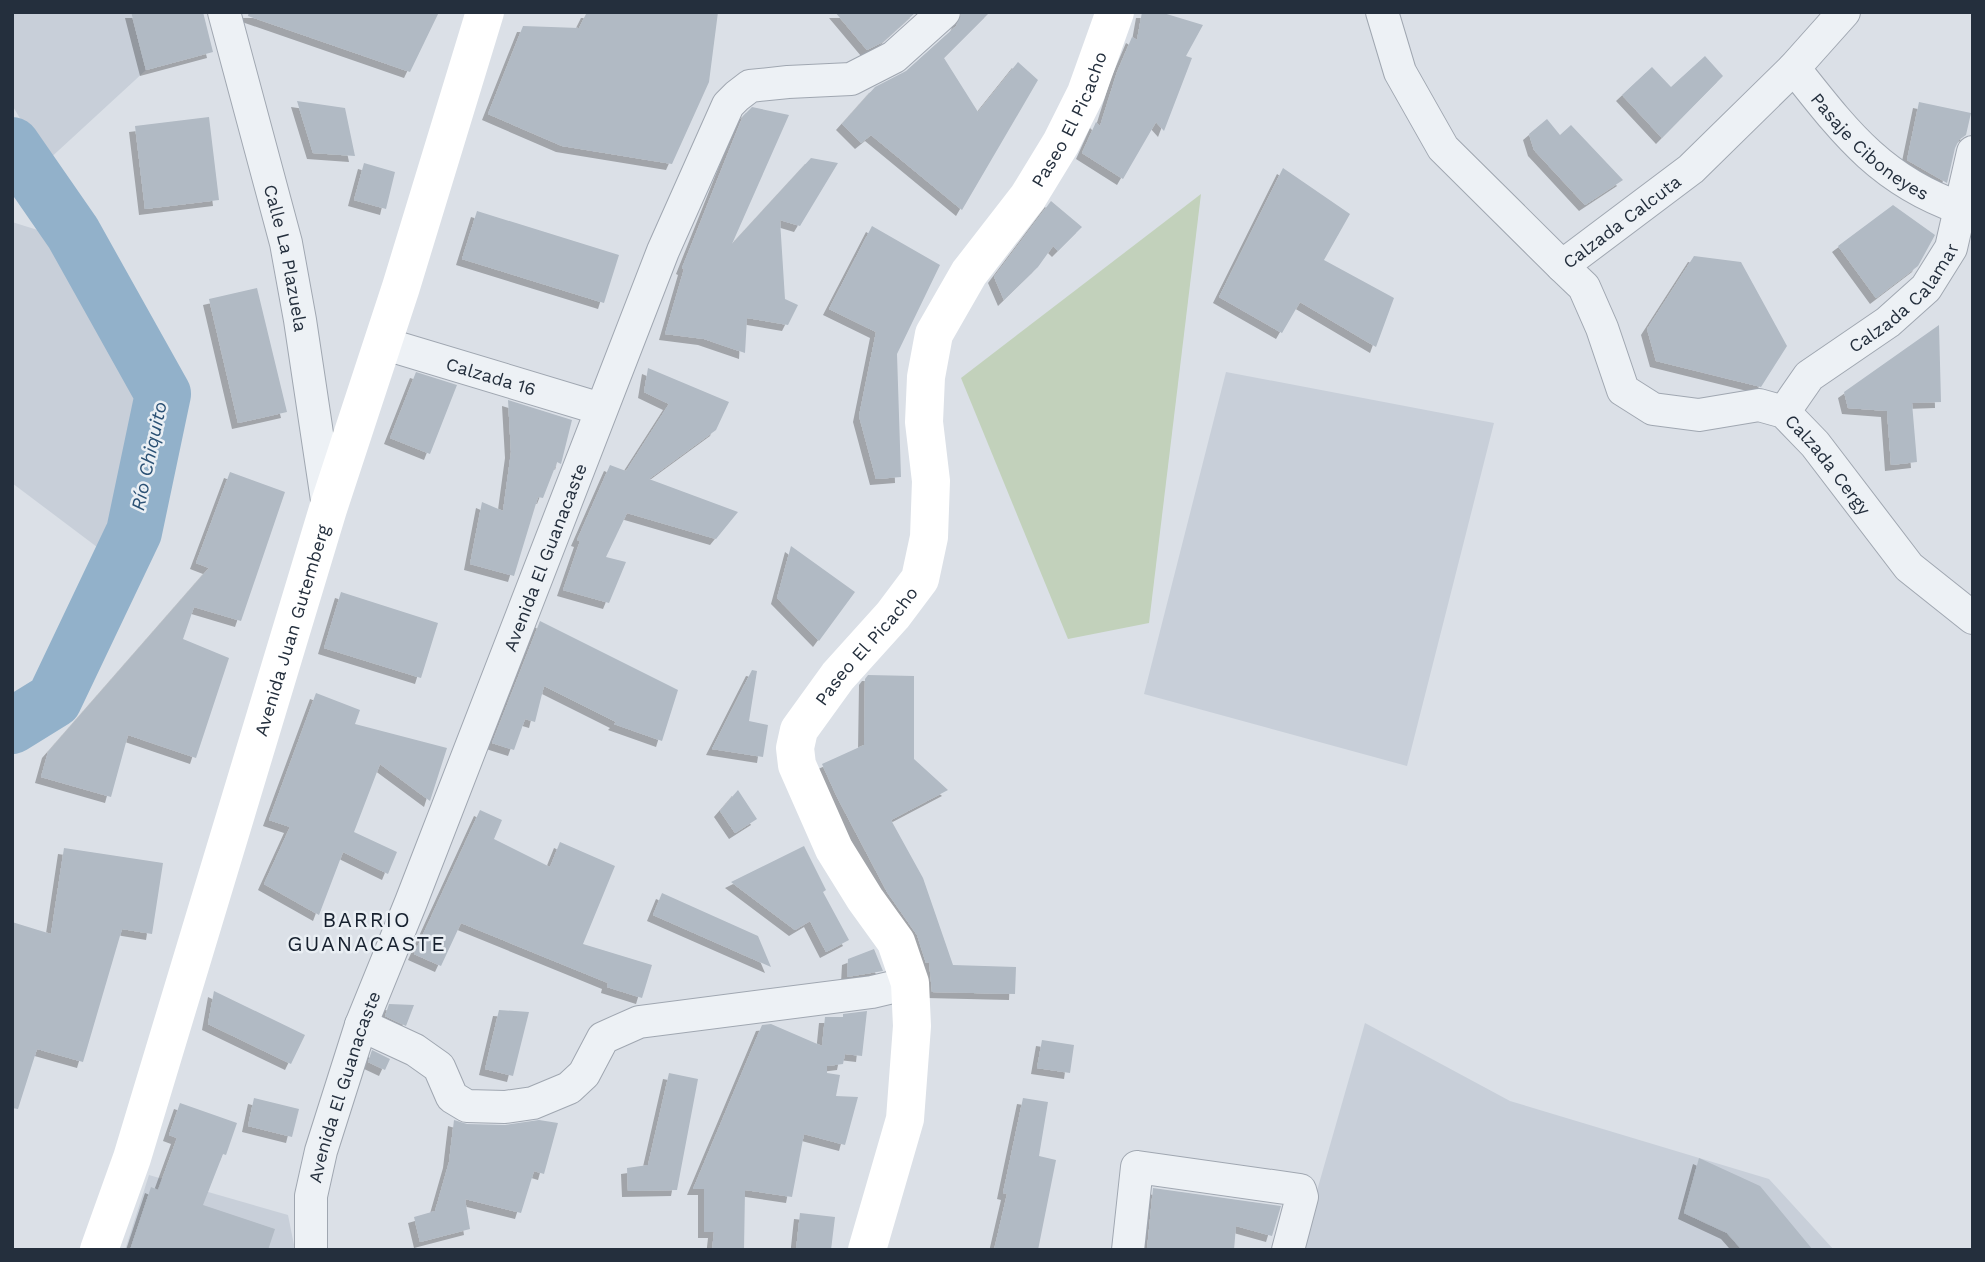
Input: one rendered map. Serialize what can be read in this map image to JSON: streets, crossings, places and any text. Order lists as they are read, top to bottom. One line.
{"streets":{"street":["Paseo El Picacho","Pasaje Ciboneyes","Calzada Calcuta","Calle La Plazuela","Calzada Calamar","Calzada 16","Calzada Cergy","Avenida El Guanacaste","Avenida Juan Gutemberg"]},"crossings":[["Pasaje Ciboneyes","Calzada Calcuta"],["Pasaje Ciboneyes","Calzada Calamar"],["Calzada Calcuta","Calzada Cergy"],["Calle La Plazuela","Avenida Juan Gutemberg"],["Calzada Calamar","Calzada Cergy"],["Calzada 16","Avenida El Guanacaste"],["Calzada 16","Avenida Juan Gutemberg"]],"districts":["BARRIO GUANACASTE"],"water":["Río Chiquito"]}
